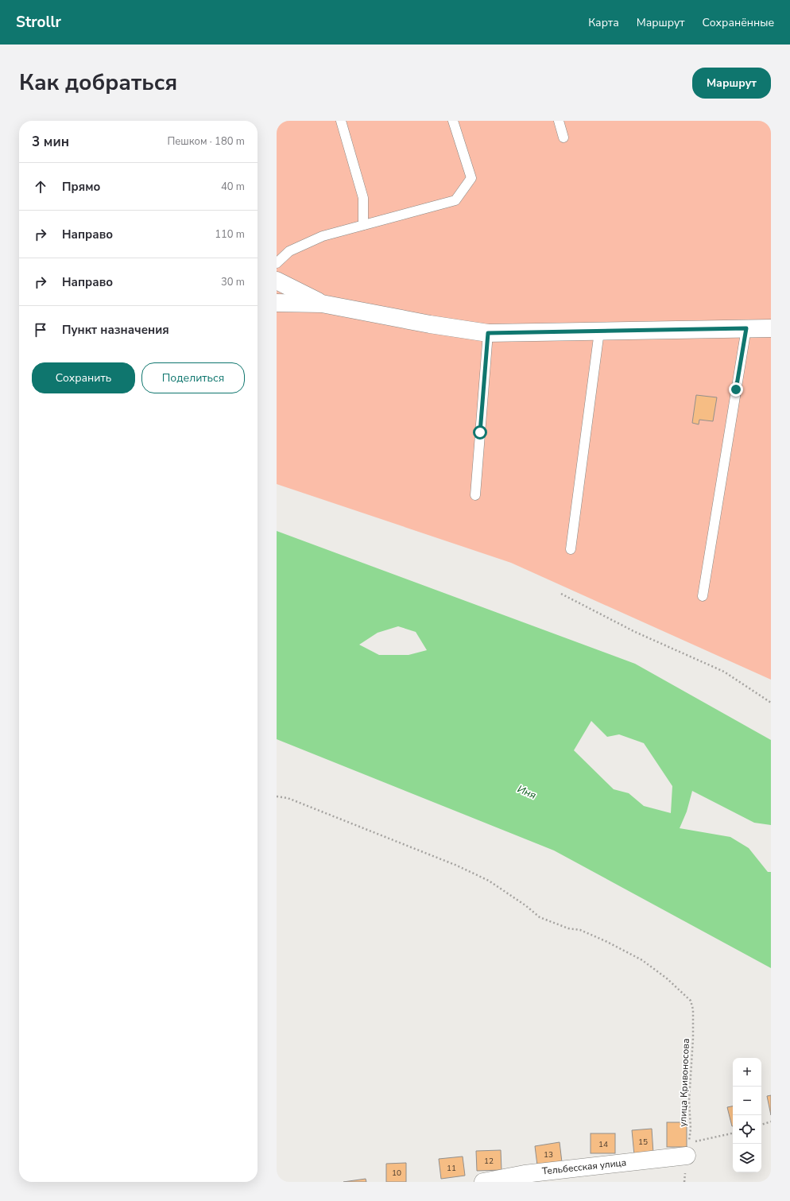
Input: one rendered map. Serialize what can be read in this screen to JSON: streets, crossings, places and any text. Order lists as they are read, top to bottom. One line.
{"streets":{"street":["Тельбесская улица"],"path":["улица Кривоносова"]},"crossings":[["улица Кривоносова","Тельбесская улица"]],"water":["Иня"],"house_numbers":["15","14","13","12","11","10"],"page":{"header":"Strollr","nav":["Карта","Маршрут","Сохранённые"],"title":"Как добраться","buttons":["Маршрут",["Сохранить","Поделиться"]],"heading":["3 мин","Пешком · 180 m"],"list":[["Прямо","40 m"],["Направо","110 m"],["Направо","30 m"],"Пункт назначения"],"map_buttons":["+","−"]}}
